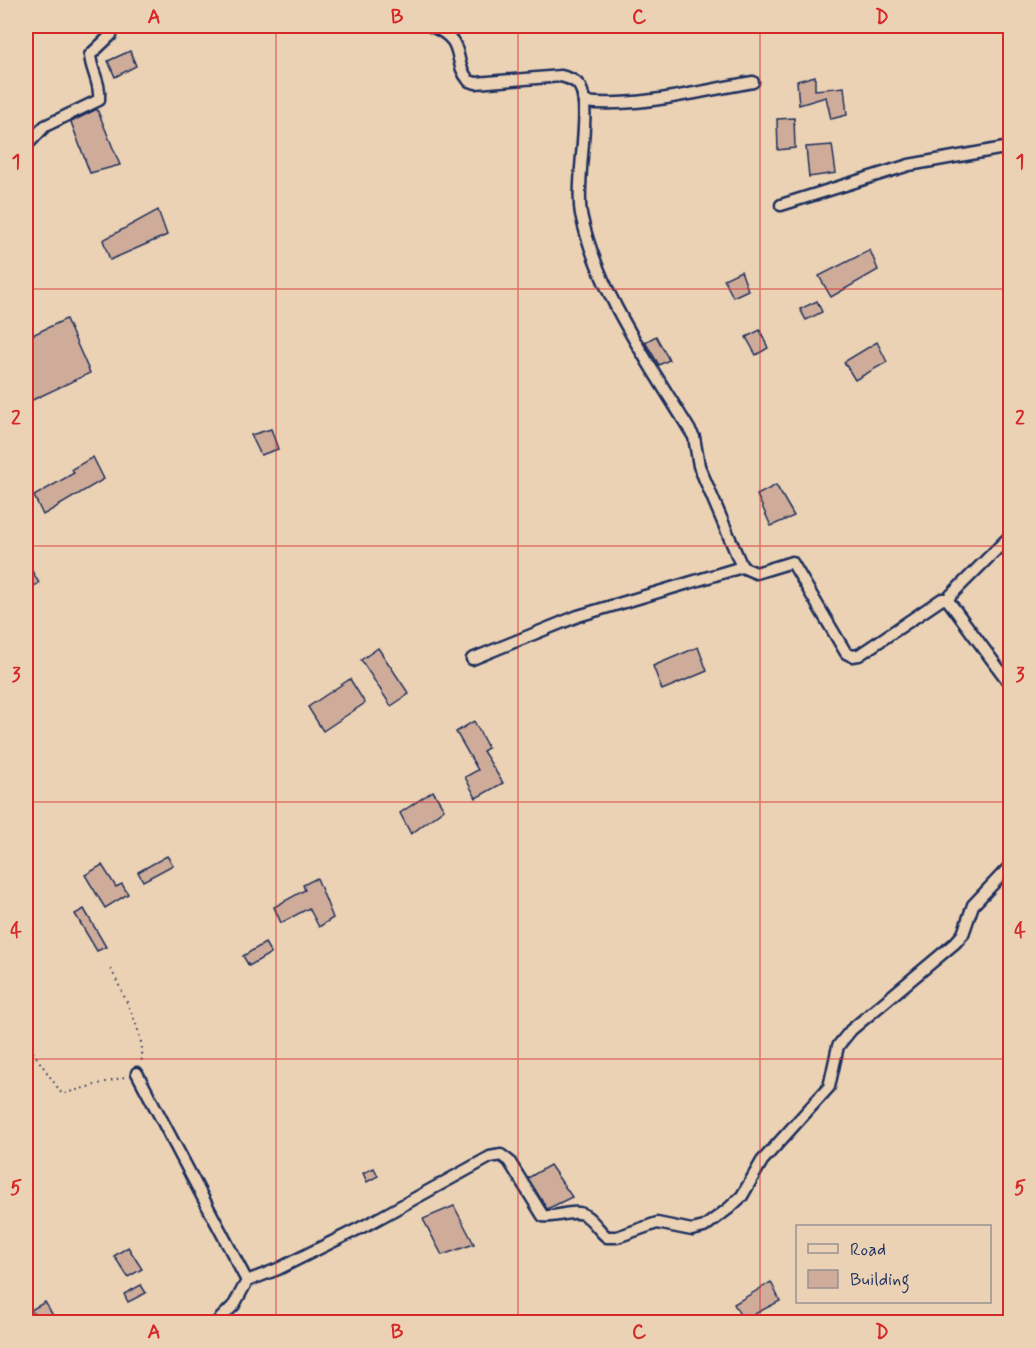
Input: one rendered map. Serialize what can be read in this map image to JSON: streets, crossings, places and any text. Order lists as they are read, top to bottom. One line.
{"legend":["Road","Building"],"grid":{"columns":["A","B","C","D"],"rows":["1","2","3","4","5"]}}
